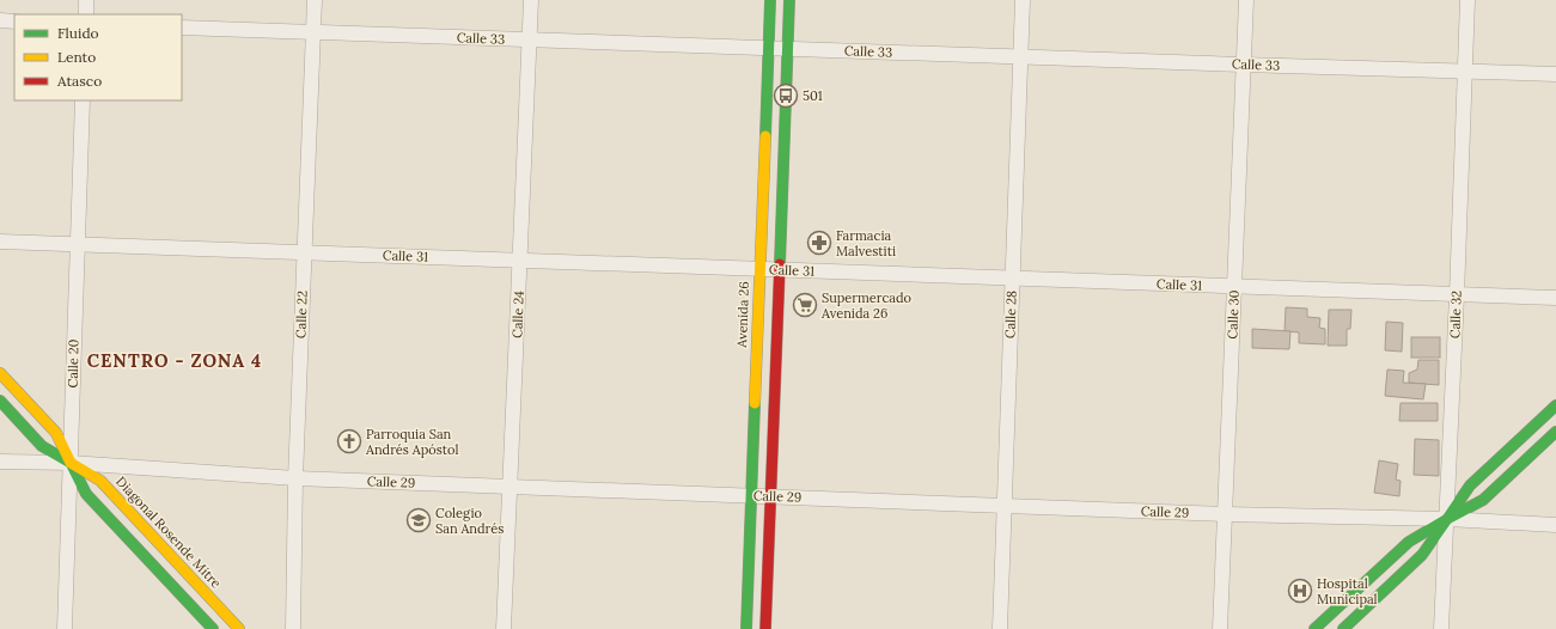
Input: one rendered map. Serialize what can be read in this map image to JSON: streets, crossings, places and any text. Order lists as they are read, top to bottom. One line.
{"streets":{"main road":["Avenida 26","Diagonal Rosende Mitre"],"street":["Calle 33","Calle 31","Calle 22","Calle 24","Calle 28","Calle 30","Calle 32","Calle 20","Calle 29"]},"crossings":[["Calle 33","Calle 22"],["Calle 33","Calle 24"],["Calle 33","Avenida 26"],["Calle 33","Calle 28"],["Calle 33","Calle 30"],["Calle 33","Calle 32"],["Calle 31","Calle 22"],["Calle 31","Calle 24"],["Calle 31","Avenida 26"],["Calle 31","Calle 28"],["Calle 31","Calle 30"],["Calle 31","Calle 32"],["Calle 31","Calle 20"],["Calle 22","Calle 29"],["Calle 24","Calle 29"],["Avenida 26","Calle 29"],["Calle 28","Calle 29"],["Calle 30","Calle 29"],["Calle 32","Calle 29"],["Calle 20","Calle 29"],["Calle 20","Diagonal Rosende Mitre"],["Calle 29","Diagonal Rosende Mitre"]],"districts":["CENTRO - ZONA 4"],"places":{"bus stop":["501"],"pharmacy":["Farmacia Malvestiti"],"supermarket":["Supermercado Avenida 26"],"church":["Parroquia San Andrés Apóstol"],"school or university":["Colegio San Andrés"],"hospital":["Hospital Municipal"]},"legend":["Fluido","Lento","Atasco"]}
